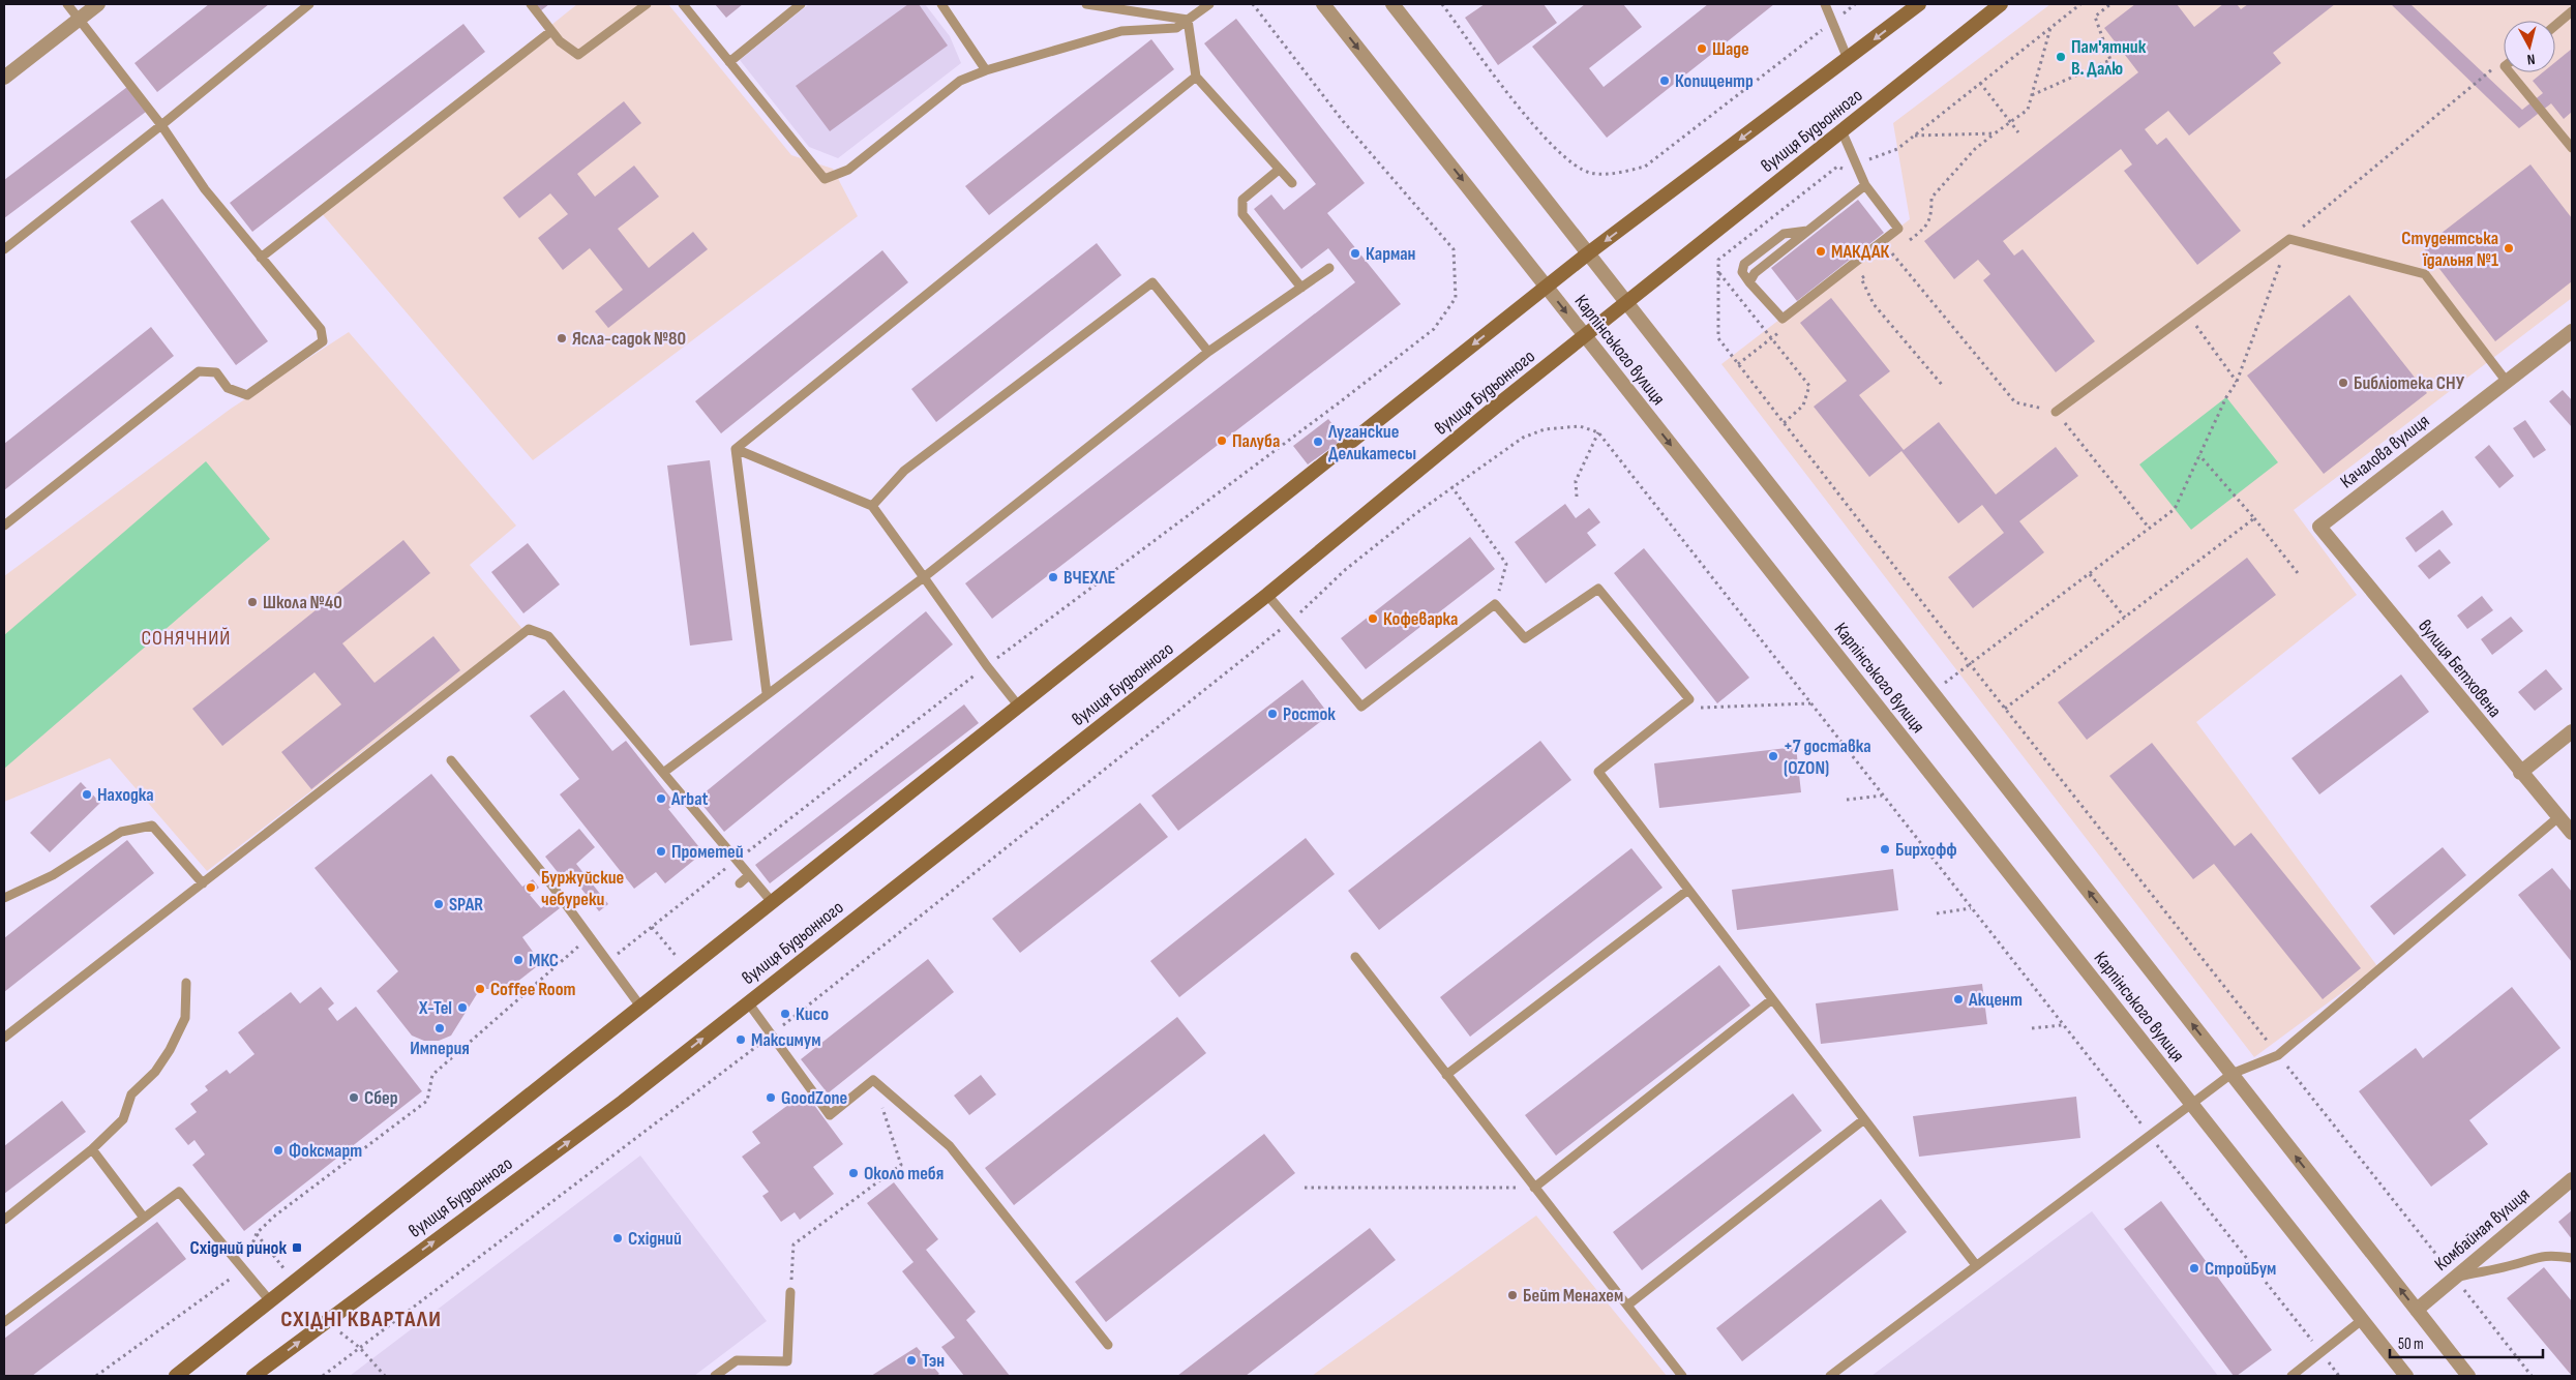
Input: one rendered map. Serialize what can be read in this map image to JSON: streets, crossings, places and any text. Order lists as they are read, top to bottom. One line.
{"streets":{"main road":["вулиця Будьонного"],"street":["Карпінського вулиця","Качалова вулиця","вулиця Бетховена","Комбайная вулиця"]},"crossings":[["вулиця Будьонного","Карпінського вулиця"],["Карпінського вулиця","Комбайная вулиця"],["Качалова вулиця","вулиця Бетховена"]],"districts":["СОНЯЧНИЙ","СХІДНІ КВАРТАЛИ"],"places":{"other":["Шаде","Пам'ятник В. Далю","Копицентр","Студентська їдальня №1","МАКДАК","Карман","Ясла-садок №80","Библіотека СНУ","Палуба","Луганские Деликатесы","ВЧЕХЛЕ","Школа №40","Кофеварка","Росток","+7 доставка (OZON)","Находка","Arbat","Бирхофф","Прометей","Буржуйские чебуреки","SPAR","МКС","Coffee Room","Акцент","X-Tel","Кисо","Империя","Максимум","Сбер","GoodZone","Фоксмарт","Около тебя","Східний","СтройБум","Бейт Менахем","Тэн"],"transit":["Східний ринок"]},"scale_bar":"50 m","north":"bottom"}
